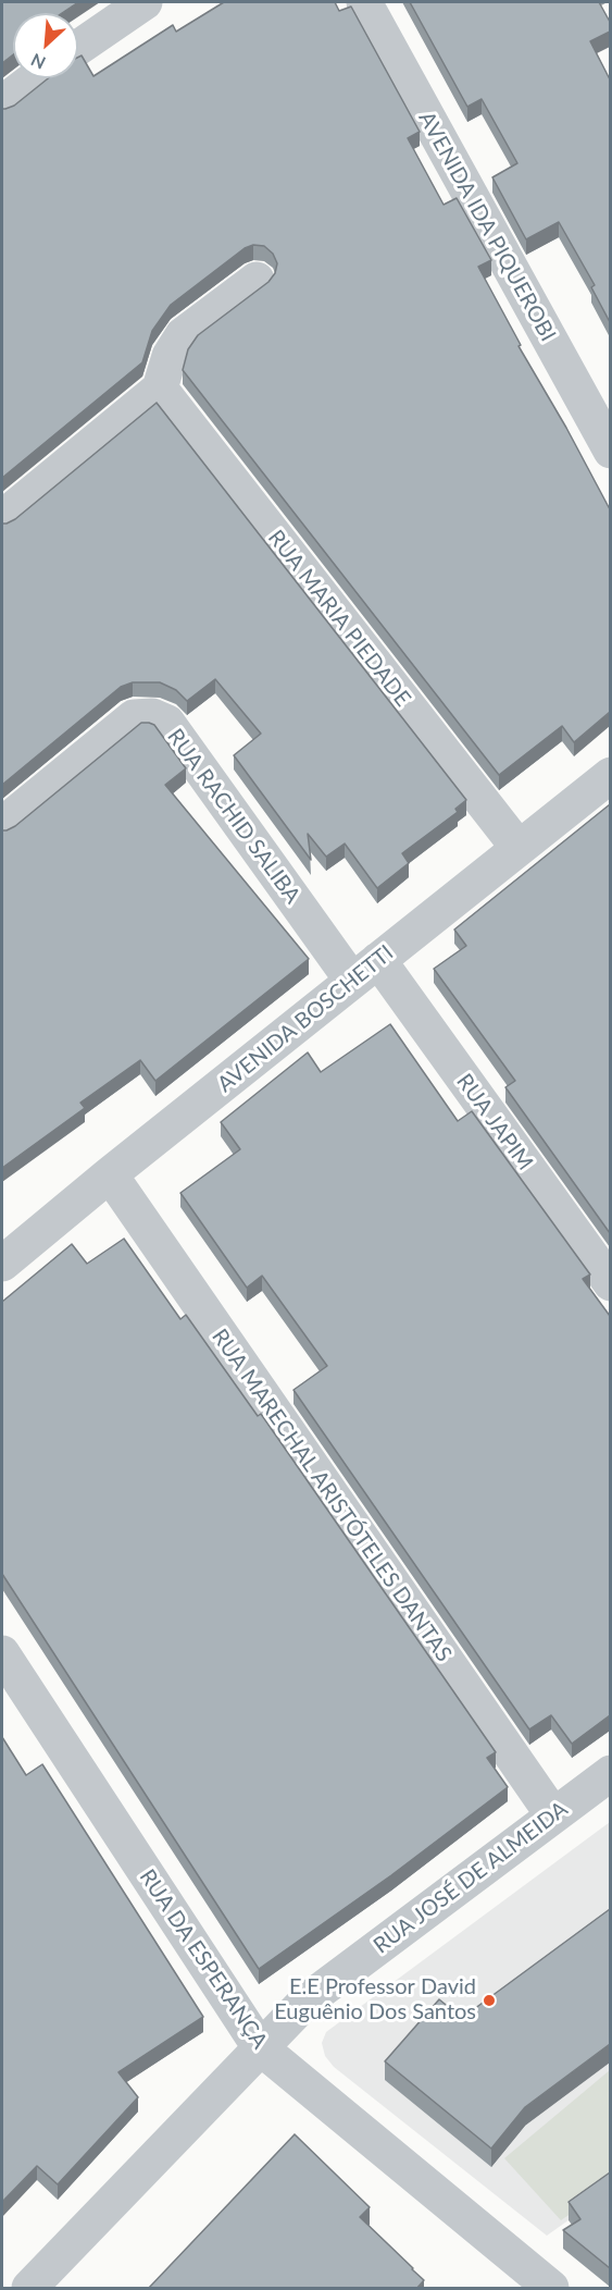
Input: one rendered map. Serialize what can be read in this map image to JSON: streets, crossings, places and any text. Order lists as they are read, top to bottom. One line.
{"streets":{"street":["AVENIDA IDA PIQUEROBI","RUA MARIA PIEDADE","RUA RACHID SALIBA","AVENIDA BOSCHETTI","RUA JAPIM","RUA MARECHAL ARISTÓTELES DANTAS","RUA JOSÉ DE ALMEIDA","RUA DA ESPERANÇA"]},"crossings":[["RUA MARIA PIEDADE","AVENIDA BOSCHETTI"],["RUA RACHID SALIBA","AVENIDA BOSCHETTI"],["RUA RACHID SALIBA","RUA JAPIM"],["AVENIDA BOSCHETTI","RUA JAPIM"],["AVENIDA BOSCHETTI","RUA MARECHAL ARISTÓTELES DANTAS"],["RUA MARECHAL ARISTÓTELES DANTAS","RUA JOSÉ DE ALMEIDA"],["RUA JOSÉ DE ALMEIDA","RUA DA ESPERANÇA"]],"places":["E.E Professor David Euguênio Dos Santos"],"north":"bottom left"}
